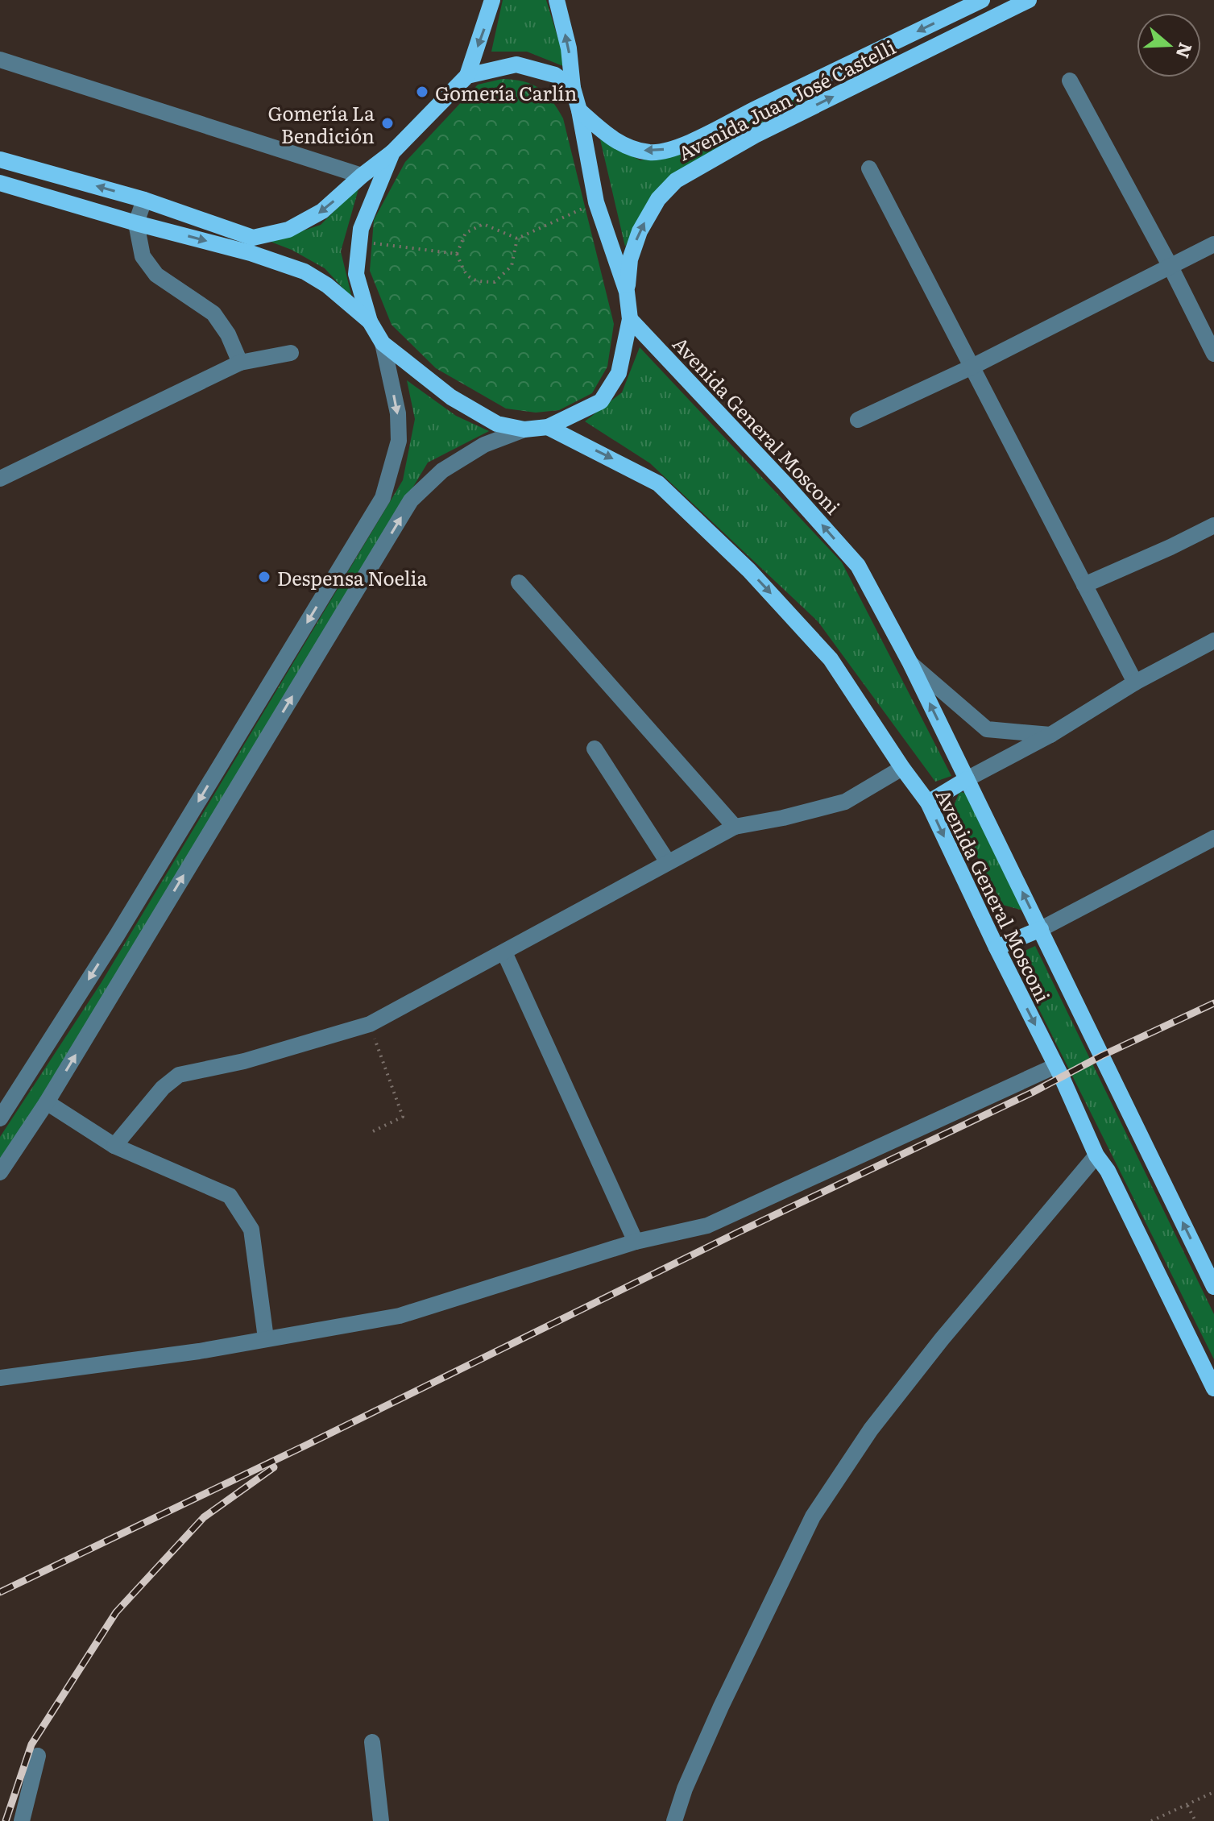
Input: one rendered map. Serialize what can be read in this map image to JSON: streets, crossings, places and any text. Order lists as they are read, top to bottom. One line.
{"streets":{"main road":["Avenida Juan José Castelli","Avenida General Mosconi"]},"places":["Gomería Carlín","Gomería La Bendición","Despensa Noelia"],"north":"right"}
